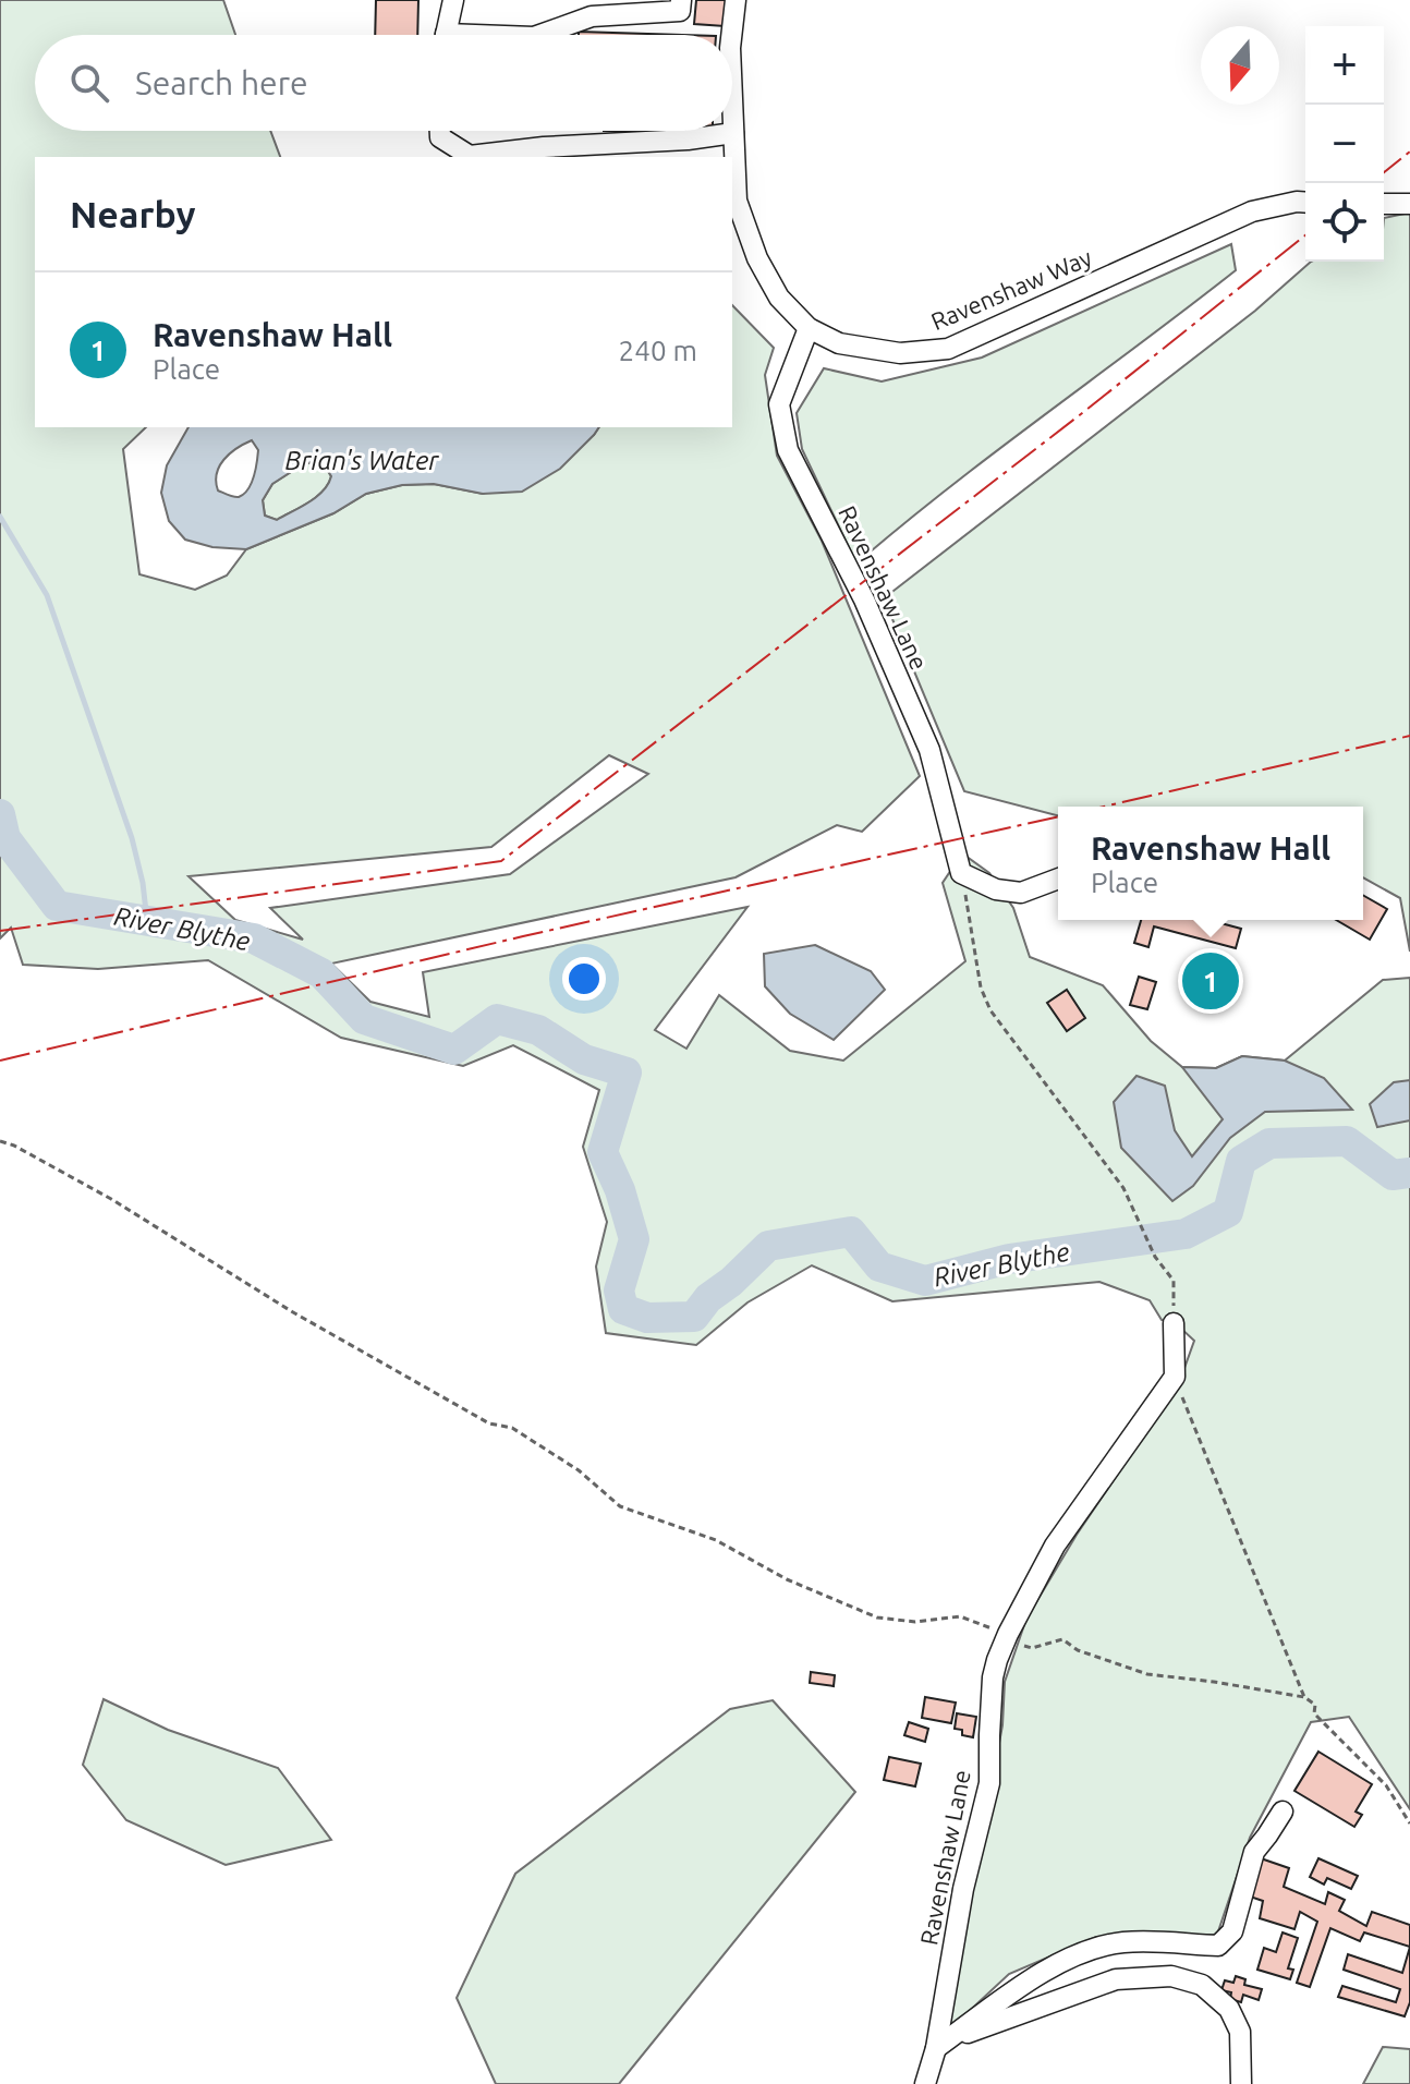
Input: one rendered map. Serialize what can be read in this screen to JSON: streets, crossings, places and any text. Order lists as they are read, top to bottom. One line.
{"streets":{"street":["Ravenshaw Way","Ravenshaw Lane"]},"crossings":[["Ravenshaw Way","Ravenshaw Lane"]],"water":["Brian's Water","River Blythe"],"north":"bottom","page":{"map_buttons":["+","−"],"search":"Search here","heading":"Nearby","list":[{"mark":"1","name":"Ravenshaw Hall","note":"Place","value":"240 m"}],"popup":["Ravenshaw Hall","Place"],"pins":"1"}}
